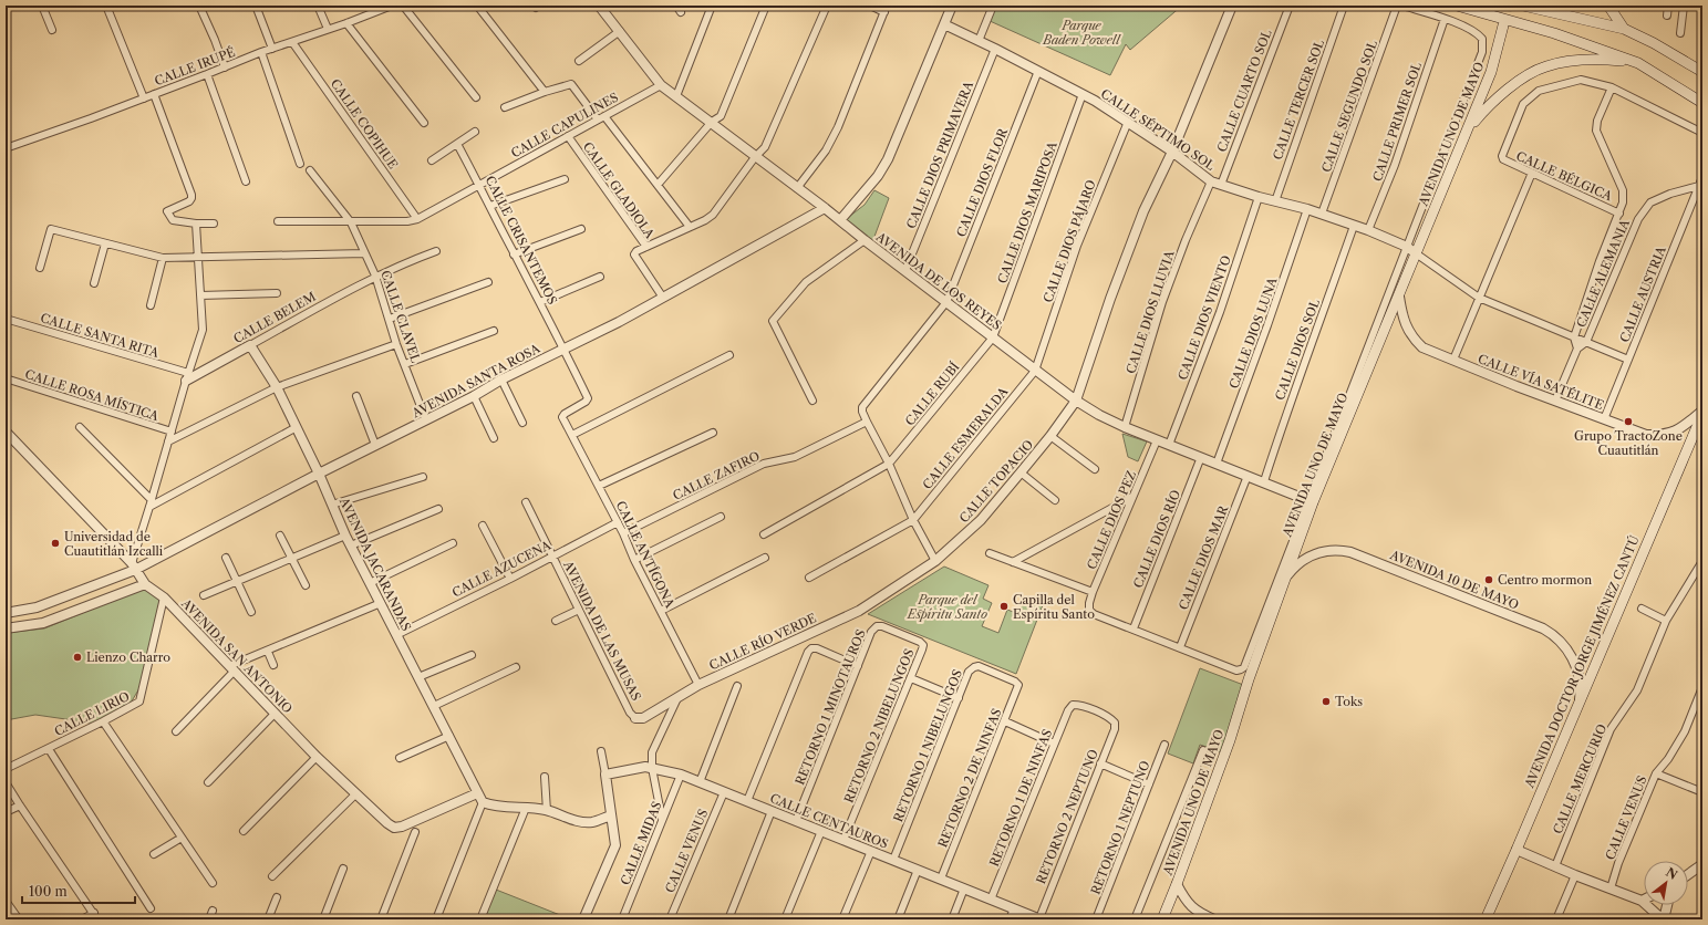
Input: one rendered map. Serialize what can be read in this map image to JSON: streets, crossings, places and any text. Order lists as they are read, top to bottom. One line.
{"streets":{"main road":["AVENIDA UNO DE MAYO","AVENIDA DOCTOR JORGE JIMÉNEZ CANTÚ"],"street":["CALLE IRUPÉ","CALLE CUARTO SOL","CALLE TERCER SOL","CALLE SEGUNDO SOL","CALLE PRIMER SOL","CALLE COPIHUE","CALLE CAPULINES","CALLE SÉPTIMO SOL","CALLE DIOS PRIMAVERA","CALLE BÉLGICA","CALLE DIOS FLOR","CALLE GLADIOLA","CALLE DIOS MARIPOSA","CALLE CRISANTEMOS","CALLE DIOS PÁJARO","CALLE ALEMANIA","AVENIDA DE LOS REYES","CALLE AUSTRIA","CALLE DIOS LLUVIA","CALLE CLAVEL","CALLE BELEM","CALLE DIOS VIENTO","CALLE DIOS LUNA","CALLE SANTA RITA","CALLE DIOS SOL","AVENIDA SANTA ROSA","CALLE VÍA SATÉLITE","CALLE RUBÍ","CALLE ROSA MÍSTICA","CALLE ESMERALDA","CALLE ZAFIRO","CALLE TOPACIO","CALLE DIOS PEZ","CALLE DIOS RÍO","CALLE ANTÍGONA","CALLE DIOS MAR","AVENIDA JACARANDAS","CALLE AZUCENA","AVENIDA 10 DE MAYO","AVENIDA DE LAS MUSAS","CALLE RÍO VERDE","AVENIDA SAN ANTONIO","RETORNO 1 MINOTAUROS","CALLE LIRIO","RETORNO 2 NIBELUNGOS","RETORNO 1 NIBELUNGOS","RETORNO 2 DE NINFAS","CALLE MERCURIO","RETORNO 1 DE NINFAS","RETORNO 2 NEPTUNO","CALLE VENUS","CALLE CENTAUROS","RETORNO 1 NEPTUNO","CALLE MIDAS"]},"crossings":[["CALLE IRUPÉ","CALLE COPIHUE"],["CALLE CUARTO SOL","CALLE SÉPTIMO SOL"],["CALLE TERCER SOL","CALLE SÉPTIMO SOL"],["CALLE SEGUNDO SOL","CALLE SÉPTIMO SOL"],["CALLE PRIMER SOL","CALLE SÉPTIMO SOL"],["CALLE COPIHUE","CALLE CAPULINES"],["CALLE CAPULINES","CALLE GLADIOLA"],["CALLE CAPULINES","CALLE CRISANTEMOS"],["CALLE CAPULINES","AVENIDA DE LOS REYES"],["CALLE SÉPTIMO SOL","AVENIDA UNO DE MAYO"],["CALLE SÉPTIMO SOL","CALLE DIOS PRIMAVERA"],["CALLE SÉPTIMO SOL","CALLE DIOS FLOR"],["CALLE SÉPTIMO SOL","CALLE DIOS MARIPOSA"],["CALLE SÉPTIMO SOL","CALLE DIOS PÁJARO"],["CALLE SÉPTIMO SOL","CALLE DIOS LLUVIA"],["CALLE SÉPTIMO SOL","CALLE DIOS VIENTO"],["CALLE SÉPTIMO SOL","CALLE DIOS LUNA"],["CALLE SÉPTIMO SOL","CALLE DIOS SOL"],["CALLE SÉPTIMO SOL","CALLE TOPACIO"],["AVENIDA UNO DE MAYO","AVENIDA DE LOS REYES"],["AVENIDA UNO DE MAYO","CALLE VÍA SATÉLITE"],["AVENIDA UNO DE MAYO","AVENIDA 10 DE MAYO"],["CALLE DIOS PRIMAVERA","AVENIDA DE LOS REYES"],["CALLE DIOS FLOR","AVENIDA DE LOS REYES"],["CALLE GLADIOLA","AVENIDA SANTA ROSA"],["CALLE DIOS MARIPOSA","AVENIDA DE LOS REYES"],["CALLE DIOS MARIPOSA","CALLE RUBÍ"],["CALLE CRISANTEMOS","AVENIDA SANTA ROSA"],["CALLE CRISANTEMOS","CALLE ANTÍGONA"],["CALLE DIOS PÁJARO","AVENIDA DE LOS REYES"],["CALLE DIOS PÁJARO","CALLE ESMERALDA"],["CALLE ALEMANIA","CALLE AUSTRIA"],["AVENIDA DE LOS REYES","CALLE DIOS LLUVIA"],["AVENIDA DE LOS REYES","CALLE DIOS VIENTO"],["AVENIDA DE LOS REYES","CALLE DIOS LUNA"],["AVENIDA DE LOS REYES","CALLE DIOS SOL"],["AVENIDA DE LOS REYES","AVENIDA SANTA ROSA"],["AVENIDA DE LOS REYES","CALLE RUBÍ"],["AVENIDA DE LOS REYES","CALLE ESMERALDA"],["AVENIDA DE LOS REYES","CALLE TOPACIO"],["AVENIDA DE LOS REYES","CALLE DIOS PEZ"],["AVENIDA DE LOS REYES","CALLE DIOS RÍO"],["AVENIDA DE LOS REYES","CALLE DIOS MAR"],["CALLE AUSTRIA","CALLE VÍA SATÉLITE"],["CALLE CLAVEL","CALLE BELEM"],["CALLE CLAVEL","AVENIDA SANTA ROSA"],["CALLE BELEM","CALLE SANTA RITA"],["CALLE BELEM","CALLE ROSA MÍSTICA"],["CALLE BELEM","AVENIDA JACARANDAS"],["CALLE SANTA RITA","CALLE ROSA MÍSTICA"],["AVENIDA SANTA ROSA","CALLE ROSA MÍSTICA"],["AVENIDA SANTA ROSA","CALLE ANTÍGONA"],["AVENIDA SANTA ROSA","AVENIDA JACARANDAS"],["AVENIDA SANTA ROSA","AVENIDA SAN ANTONIO"],["CALLE ROSA MÍSTICA","AVENIDA SAN ANTONIO"],["CALLE ZAFIRO","CALLE ANTÍGONA"],["CALLE TOPACIO","CALLE RÍO VERDE"],["CALLE DIOS PEZ","CALLE DIOS RÍO"],["CALLE ANTÍGONA","CALLE AZUCENA"],["CALLE ANTÍGONA","CALLE RÍO VERDE"],["AVENIDA JACARANDAS","CALLE AZUCENA"],["AVENIDA JACARANDAS","AVENIDA SAN ANTONIO"],["CALLE AZUCENA","AVENIDA DE LAS MUSAS"],["AVENIDA 10 DE MAYO","AVENIDA DOCTOR JORGE JIMÉNEZ CANTÚ"],["AVENIDA DE LAS MUSAS","CALLE RÍO VERDE"],["AVENIDA SAN ANTONIO","CALLE LIRIO"],["RETORNO 1 MINOTAUROS","RETORNO 2 NIBELUNGOS"],["RETORNO 1 MINOTAUROS","CALLE CENTAUROS"],["RETORNO 2 NIBELUNGOS","CALLE CENTAUROS"],["RETORNO 1 NIBELUNGOS","RETORNO 2 DE NINFAS"],["RETORNO 1 NIBELUNGOS","CALLE CENTAUROS"],["RETORNO 2 DE NINFAS","CALLE CENTAUROS"],["RETORNO 1 DE NINFAS","RETORNO 2 NEPTUNO"],["RETORNO 1 DE NINFAS","CALLE CENTAUROS"],["RETORNO 2 NEPTUNO","CALLE CENTAUROS"],["CALLE VENUS","CALLE CENTAUROS"],["CALLE CENTAUROS","CALLE MIDAS"]],"parks":["Parque Baden Powell","Parque del Espíritu Santo"],"places":["Grupo TractoZone Cuautitlán","Universidad de Cuautitlán Izcalli","Centro mormon","Capilla del Espíritu Santo","Lienzo Charro","Toks"],"scale_bar":"100 m","north":"top right"}
